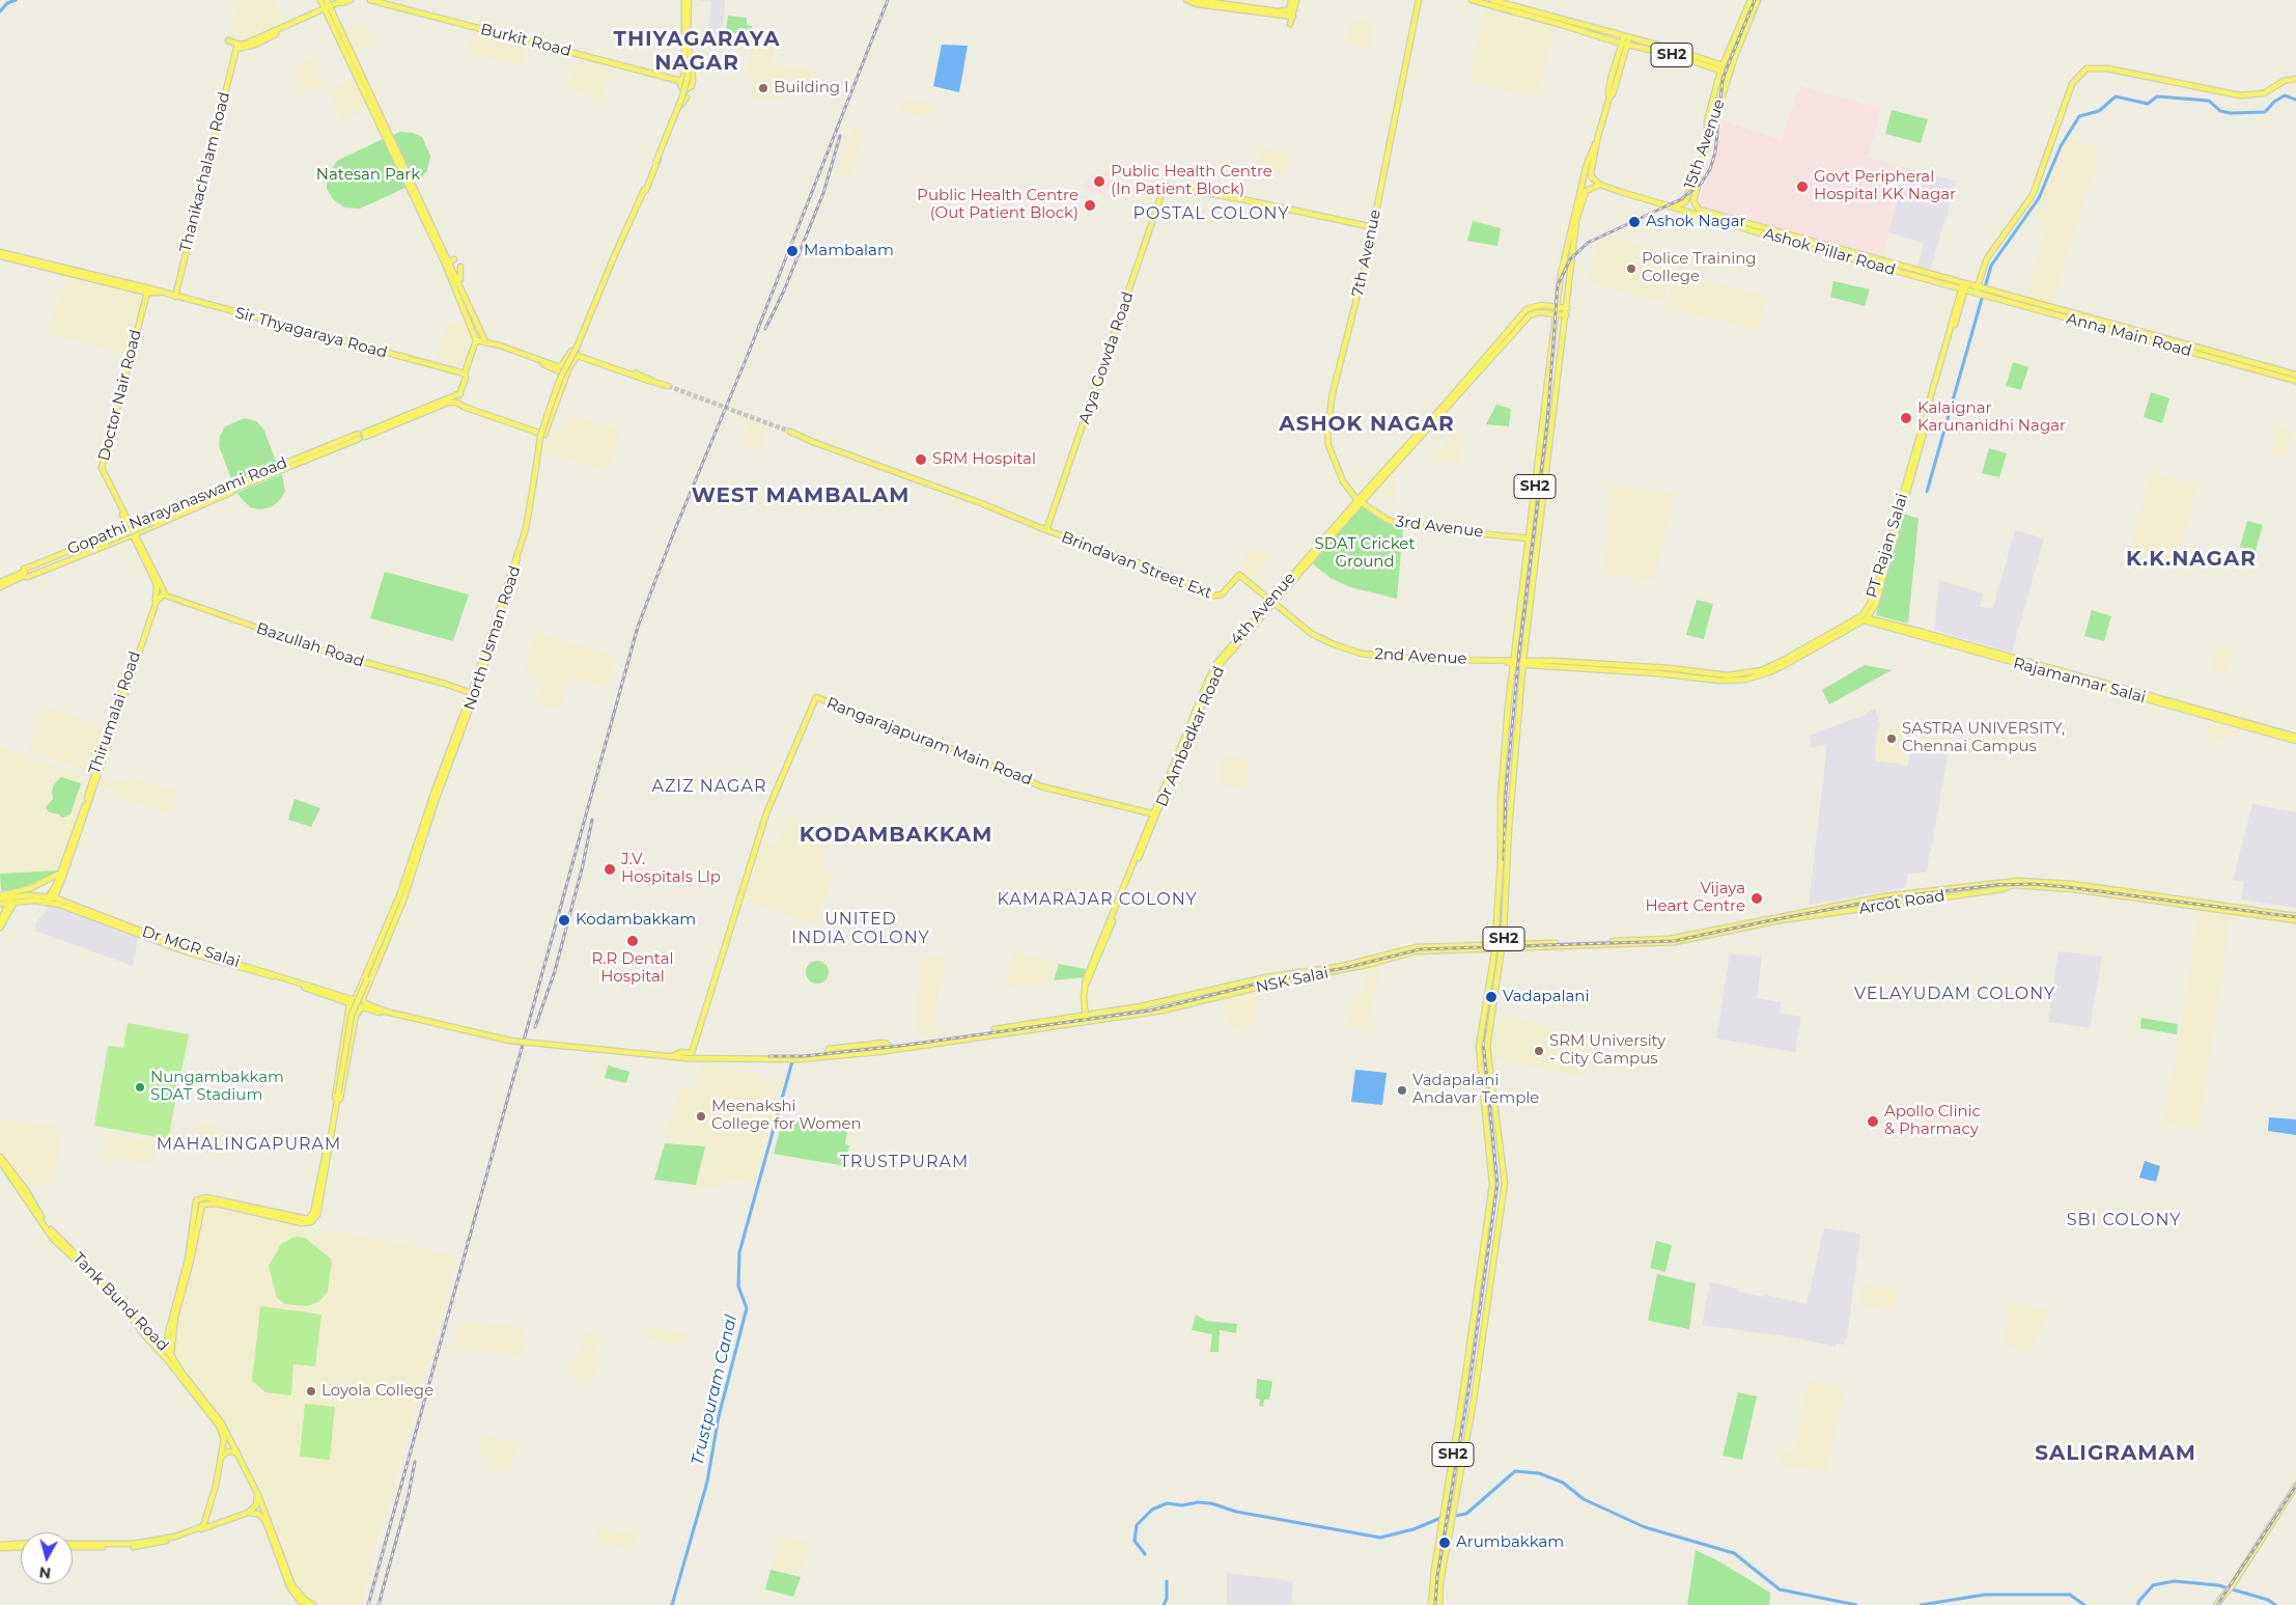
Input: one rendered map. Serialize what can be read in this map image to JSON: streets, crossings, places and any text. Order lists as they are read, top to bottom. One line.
{"streets":{"main road":["Burkit Road","SH2","15th Avenue","Thanikachalam Road","Ashok Pillar Road","7th Avenue","Sir Thyagaraya Road","Anna Main Road","Arya Gowda Road","Doctor Nair Road","Gopathi Narayanaswami Road","3rd Avenue","PT Rajan Salai","Brindavan Street Ext","4th Avenue","North Usman Road","Bazullah Road","2nd Avenue","Rajamannar Salai","Thirumalai Road","Dr Ambedkar Road","Rangarajapuram Main Road","Arcot Road","Dr MGR Salai","NSK Salai","Tank Bund Road"]},"crossings":[["SH2","Ashok Pillar Road"],["SH2","3rd Avenue"],["SH2","PT Rajan Salai"],["SH2","4th Avenue"],["SH2","2nd Avenue"],["15th Avenue","Ashok Pillar Road"],["Thanikachalam Road","Sir Thyagaraya Road"],["Ashok Pillar Road","Anna Main Road"],["Ashok Pillar Road","PT Rajan Salai"],["7th Avenue","Arya Gowda Road"],["7th Avenue","3rd Avenue"],["7th Avenue","4th Avenue"],["Sir Thyagaraya Road","Doctor Nair Road"],["Anna Main Road","PT Rajan Salai"],["Arya Gowda Road","Brindavan Street Ext"],["Doctor Nair Road","Gopathi Narayanaswami Road"],["Doctor Nair Road","Thirumalai Road"],["3rd Avenue","4th Avenue"],["PT Rajan Salai","Rajamannar Salai"],["Brindavan Street Ext","4th Avenue"],["Brindavan Street Ext","2nd Avenue"],["Brindavan Street Ext","Dr Ambedkar Road"],["4th Avenue","2nd Avenue"],["4th Avenue","Dr Ambedkar Road"],["North Usman Road","Bazullah Road"],["North Usman Road","Dr MGR Salai"],["2nd Avenue","Dr Ambedkar Road"],["Thirumalai Road","Dr MGR Salai"],["Dr Ambedkar Road","Rangarajapuram Main Road"],["Dr Ambedkar Road","NSK Salai"],["Rangarajapuram Main Road","Dr MGR Salai"],["Rangarajapuram Main Road","NSK Salai"],["Arcot Road","NSK Salai"],["Dr MGR Salai","NSK Salai"]],"districts":["THIYAGARAYA NAGAR","POSTAL COLONY","ASHOK NAGAR","WEST MAMBALAM","K.K.NAGAR","AZIZ NAGAR","KODAMBAKKAM","KAMARAJAR COLONY","UNITED INDIA COLONY","VELAYUDAM COLONY","MAHALINGAPURAM","TRUSTPURAM","SBI COLONY","SALIGRAMAM"],"water":["Trustpuram Canal"],"parks":["Natesan Park","SDAT Cricket Ground"],"places":["Building I","Public Health Centre (In Patient Block)","Govt Peripheral Hospital KK Nagar","Public Health Centre (Out Patient Block)","Ashok Nagar","Mambalam","Police Training College","Kalaignar Karunanidhi Nagar","SRM Hospital","SASTRA UNIVERSITY, Chennai Campus","J.V. Hospitals Llp","Vijaya Heart Centre","Kodambakkam","R.R Dental Hospital","Vadapalani","SRM University - City Campus","Nungambakkam SDAT Stadium","Vadapalani Andavar Temple","Meenakshi College for Women","Apollo Clinic & Pharmacy","Loyola College","Arumbakkam"],"north":"bottom"}
